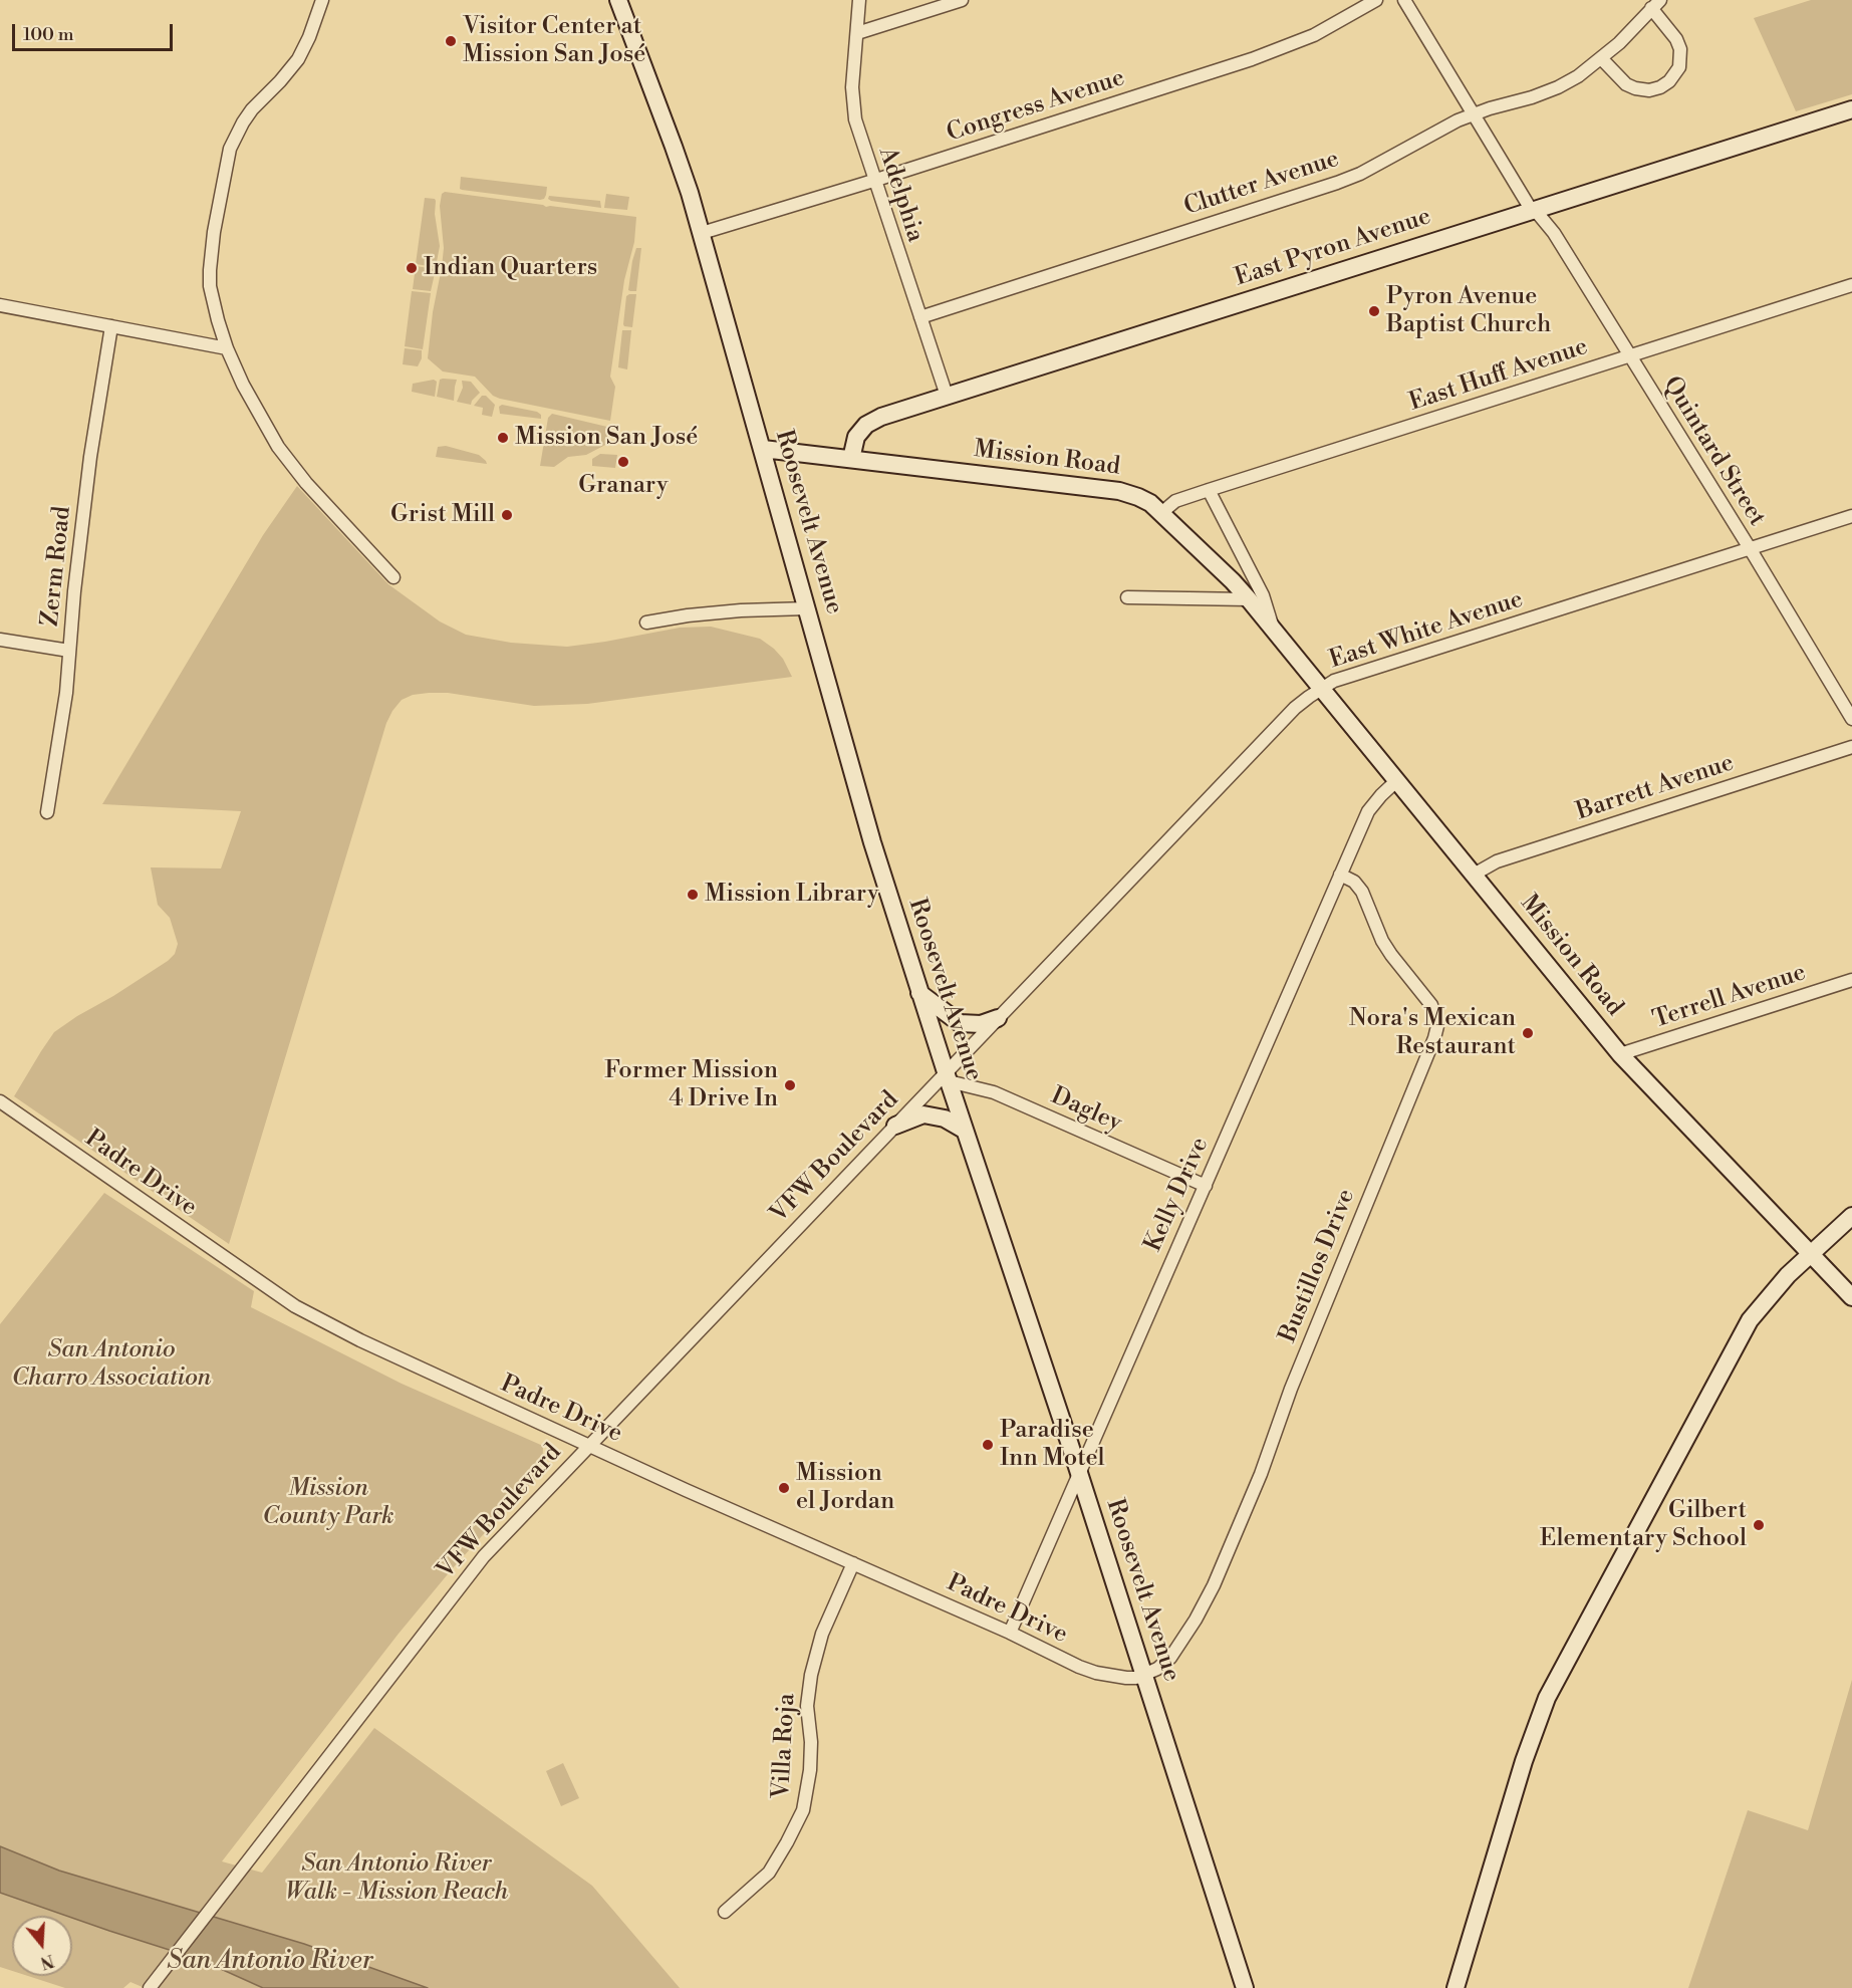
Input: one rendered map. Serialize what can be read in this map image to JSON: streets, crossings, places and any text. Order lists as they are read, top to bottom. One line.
{"streets":{"main road":["East Pyron Avenue","Mission Road","Roosevelt Avenue"],"street":["Congress Avenue","Clutter Avenue","Adelphia","East Huff Avenue","Quintard Street","Zerm Road","East White Avenue","Barrett Avenue","Terrell Avenue","Dagley","VFW Boulevard","Padre Drive","Kelly Drive","Bustillos Drive","Villa Roja"]},"crossings":[["Congress Avenue","Adelphia"],["Congress Avenue","Roosevelt Avenue"],["Clutter Avenue","Adelphia"],["Clutter Avenue","Quintard Street"],["Adelphia","East Pyron Avenue"],["East Pyron Avenue","Quintard Street"],["East Pyron Avenue","Mission Road"],["East Huff Avenue","Quintard Street"],["East Huff Avenue","Mission Road"],["Quintard Street","East White Avenue"],["Mission Road","Roosevelt Avenue"],["Mission Road","East White Avenue"],["Mission Road","Barrett Avenue"],["Mission Road","Terrell Avenue"],["Mission Road","Kelly Drive"],["Roosevelt Avenue","East White Avenue"],["Roosevelt Avenue","Dagley"],["Roosevelt Avenue","VFW Boulevard"],["Roosevelt Avenue","Padre Drive"],["Roosevelt Avenue","Kelly Drive"],["Roosevelt Avenue","Bustillos Drive"],["East White Avenue","Dagley"],["East White Avenue","VFW Boulevard"],["Dagley","VFW Boulevard"],["Dagley","Kelly Drive"],["VFW Boulevard","Padre Drive"],["Padre Drive","Kelly Drive"],["Padre Drive","Bustillos Drive"],["Padre Drive","Villa Roja"],["Kelly Drive","Bustillos Drive"]],"water":["San Antonio River"],"parks":["San Antonio Charro Association","Mission County Park","San Antonio River Walk - Mission Reach"],"places":["Visitor Center at Mission San José","Indian Quarters","Pyron Avenue Baptist Church","Mission San José","Granary","Grist Mill","Mission Library","Nora's Mexican Restaurant","Former Mission 4 Drive In","Paradise Inn Motel","Mission el Jordan","Gilbert Elementary School"],"scale_bar":"100 m","north":"bottom"}
